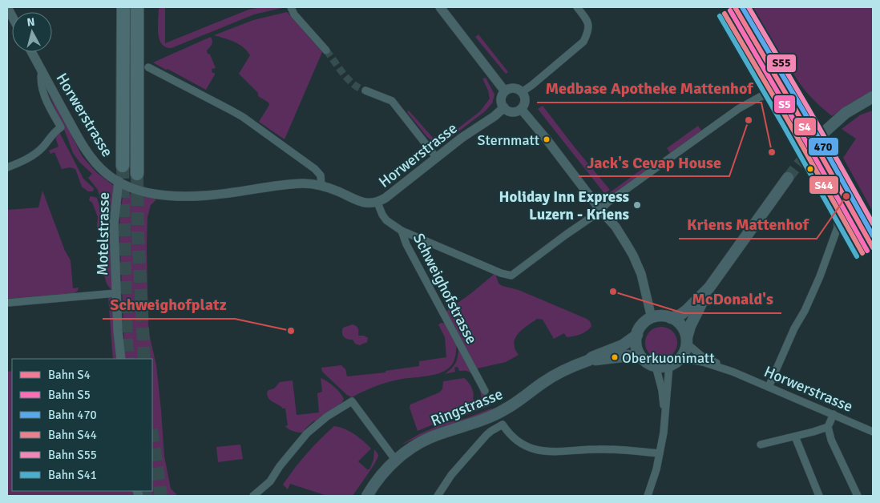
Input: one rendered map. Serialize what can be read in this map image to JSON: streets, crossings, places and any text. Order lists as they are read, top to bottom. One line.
{"streets":{"main road":["Ringstrasse"],"street":["Horwerstrasse","Motelstrasse","Schweighofstrasse"]},"crossings":[["Horwerstrasse","Motelstrasse"],["Horwerstrasse","Schweighofstrasse"],["Horwerstrasse","Ringstrasse"]],"places":["Jack's Cevap House","Sternmatt","Medbase Apotheke Mattenhof","Kriens Mattenhof","Holiday Inn Express Luzern - Kriens","McDonald's","Schweighofplatz","Oberkuonimatt"],"lines":["rail line S4","rail line 470","rail line S55","rail line S5","rail line S44","rail line S41"],"legend":["Bahn S4","Bahn S5","Bahn 470","Bahn S44","Bahn S55","Bahn S41"],"north":"top"}
